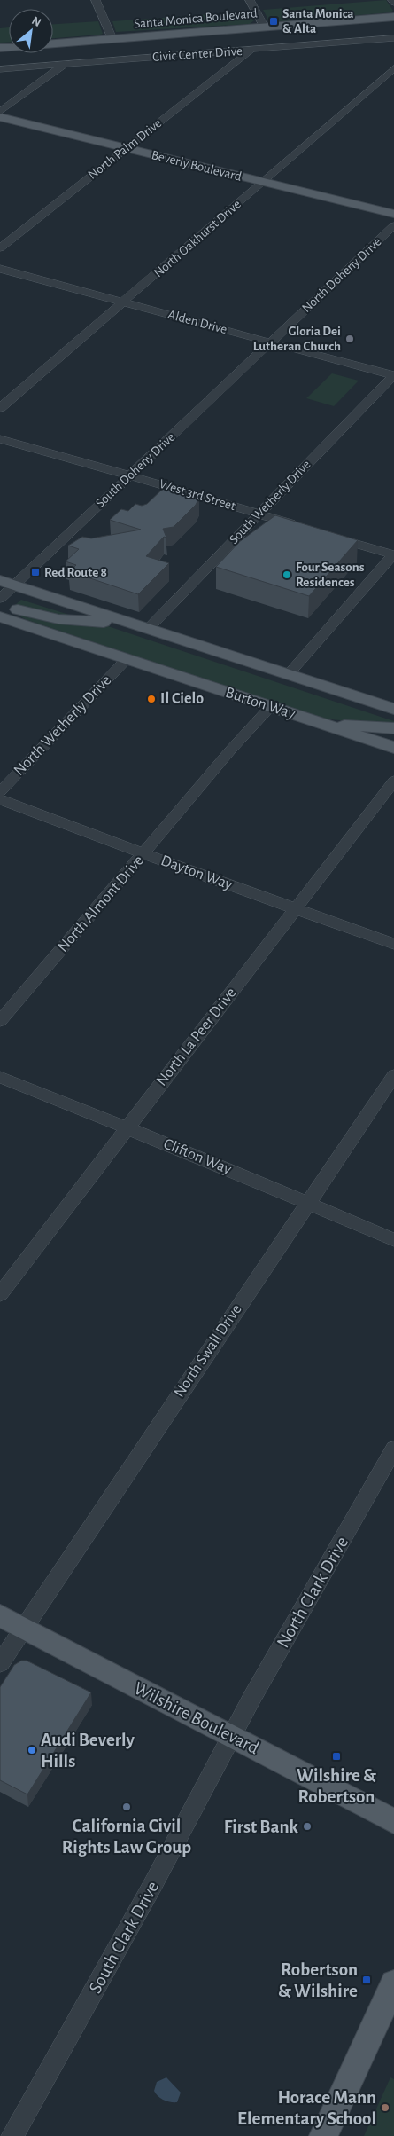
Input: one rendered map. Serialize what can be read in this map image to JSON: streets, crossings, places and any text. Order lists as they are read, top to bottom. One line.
{"streets":{"main road":["Santa Monica Boulevard","Beverly Boulevard","Burton Way","Wilshire Boulevard"],"street":["Civic Center Drive","North Palm Drive","North Oakhurst Drive","North Doheny Drive","Alden Drive","South Doheny Drive","West 3rd Street","South Wetherly Drive","North Wetherly Drive","Dayton Way","North Almont Drive","North La Peer Drive","Clifton Way","North Swall Drive","North Clark Drive","South Clark Drive"]},"crossings":[["Civic Center Drive","North Palm Drive"],["North Palm Drive","Beverly Boulevard"],["Beverly Boulevard","North Oakhurst Drive"],["North Oakhurst Drive","Alden Drive"],["North Doheny Drive","Alden Drive"],["North Doheny Drive","South Doheny Drive"],["Alden Drive","South Doheny Drive"],["Alden Drive","South Wetherly Drive"],["South Doheny Drive","West 3rd Street"],["West 3rd Street","South Wetherly Drive"],["Burton Way","North Wetherly Drive"],["Burton Way","North Almont Drive"],["Dayton Way","North Almont Drive"],["Dayton Way","North La Peer Drive"],["North La Peer Drive","Clifton Way"],["Clifton Way","North Swall Drive"],["North Swall Drive","Wilshire Boulevard"],["North Clark Drive","Wilshire Boulevard"],["North Clark Drive","South Clark Drive"],["Wilshire Boulevard","South Clark Drive"]],"places":{"transit":["Santa Monica & Alta","Red Route 8","Wilshire & Robertson","Robertson & Wilshire"],"other":["Gloria Dei Lutheran Church","Four Seasons Residences","Il Cielo","Audi Beverly Hills","California Civil Rights Law Group","First Bank","Horace Mann Elementary School"]},"north":"top right"}
